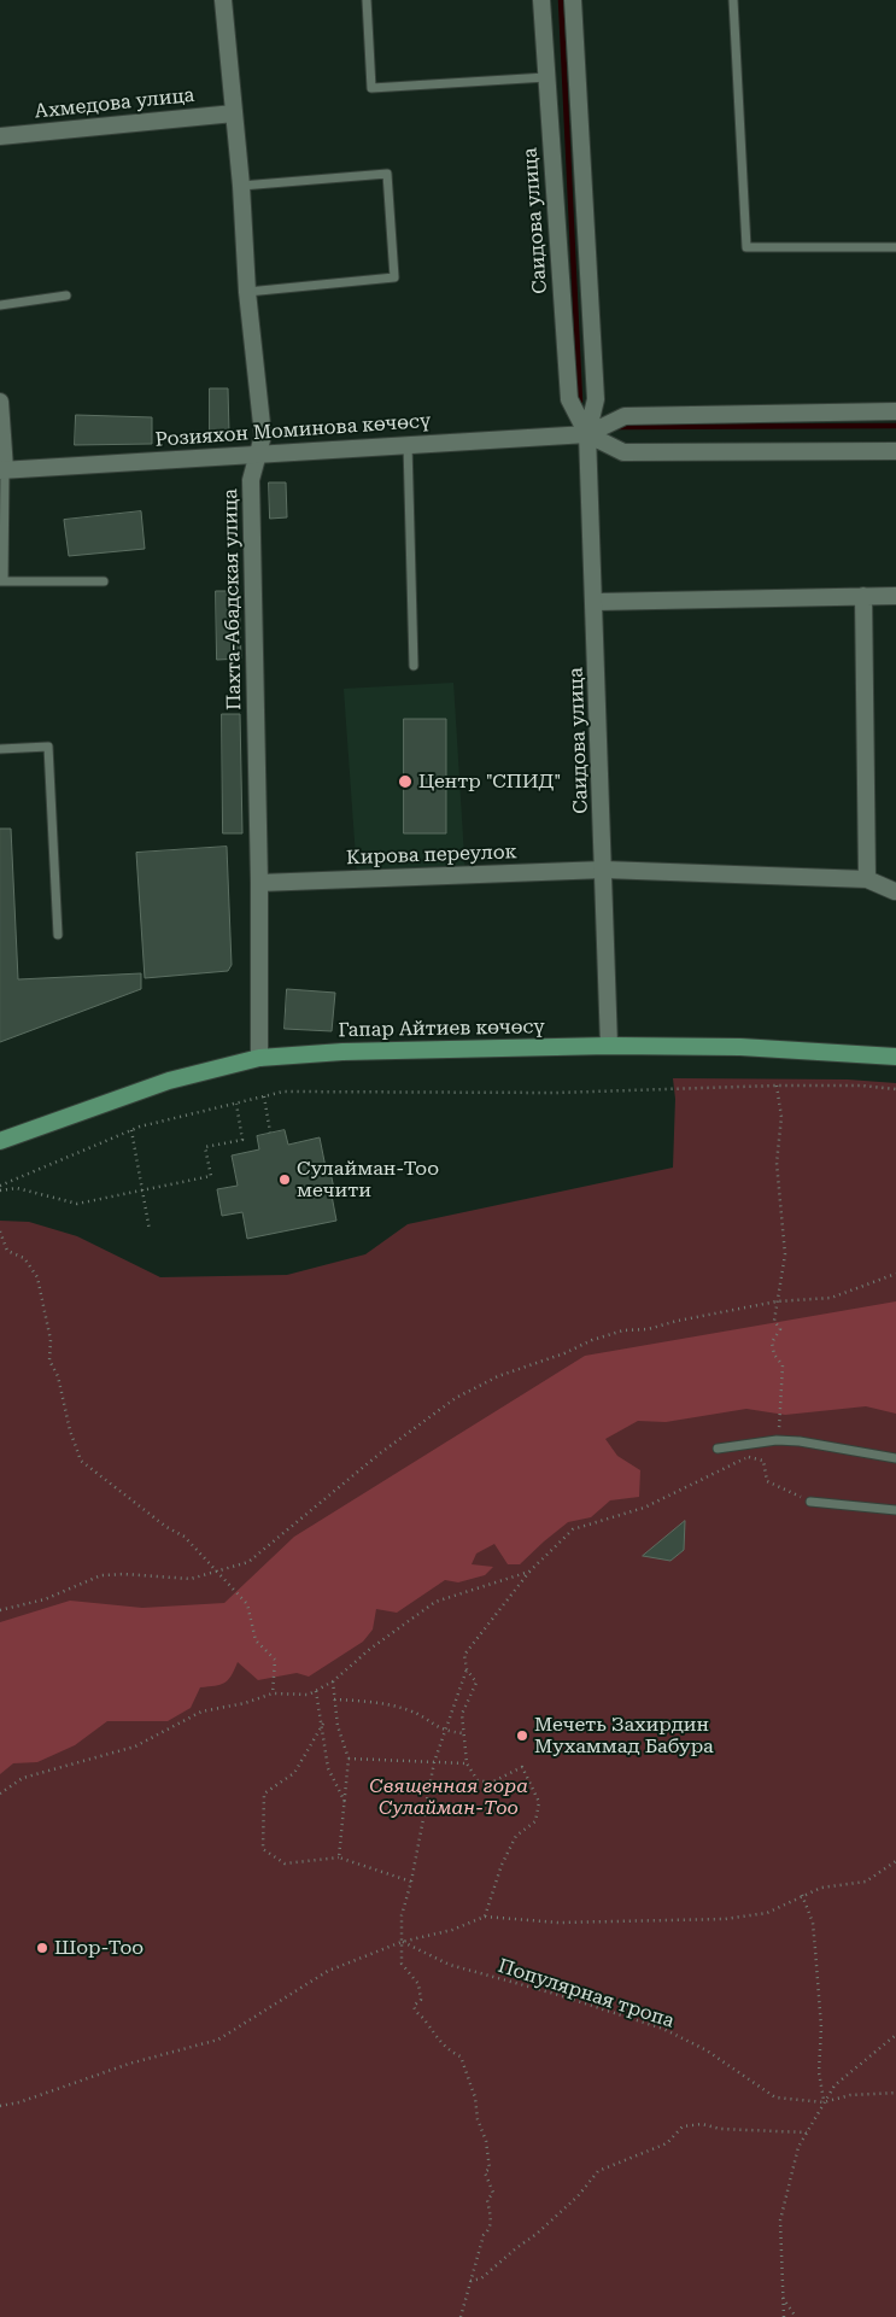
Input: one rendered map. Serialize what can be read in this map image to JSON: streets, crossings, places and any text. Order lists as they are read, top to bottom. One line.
{"streets":{"main road":["Гапар Айтиев көчөсү"],"street":["Ахмедова улица","Саидова улица","Розияхон Моминова көчөсү","Пахта-Абадская улица","Кирова переулок"],"path":["Популярная тропа"]},"crossings":[["Ахмедова улица","Пахта-Абадская улица"],["Саидова улица","Розияхон Моминова көчөсү"],["Саидова улица","Кирова переулок"],["Саидова улица","Гапар Айтиев көчөсү"],["Розияхон Моминова көчөсү","Пахта-Абадская улица"],["Пахта-Абадская улица","Кирова переулок"],["Пахта-Абадская улица","Гапар Айтиев көчөсү"]],"parks":["Священная гора Сулайман-Тоо"],"places":["Центр \"СПИД\"","Сулайман-Тоо мечити","Мечеть Захирдин Мухаммад Бабура","Шор-Тоо"]}
